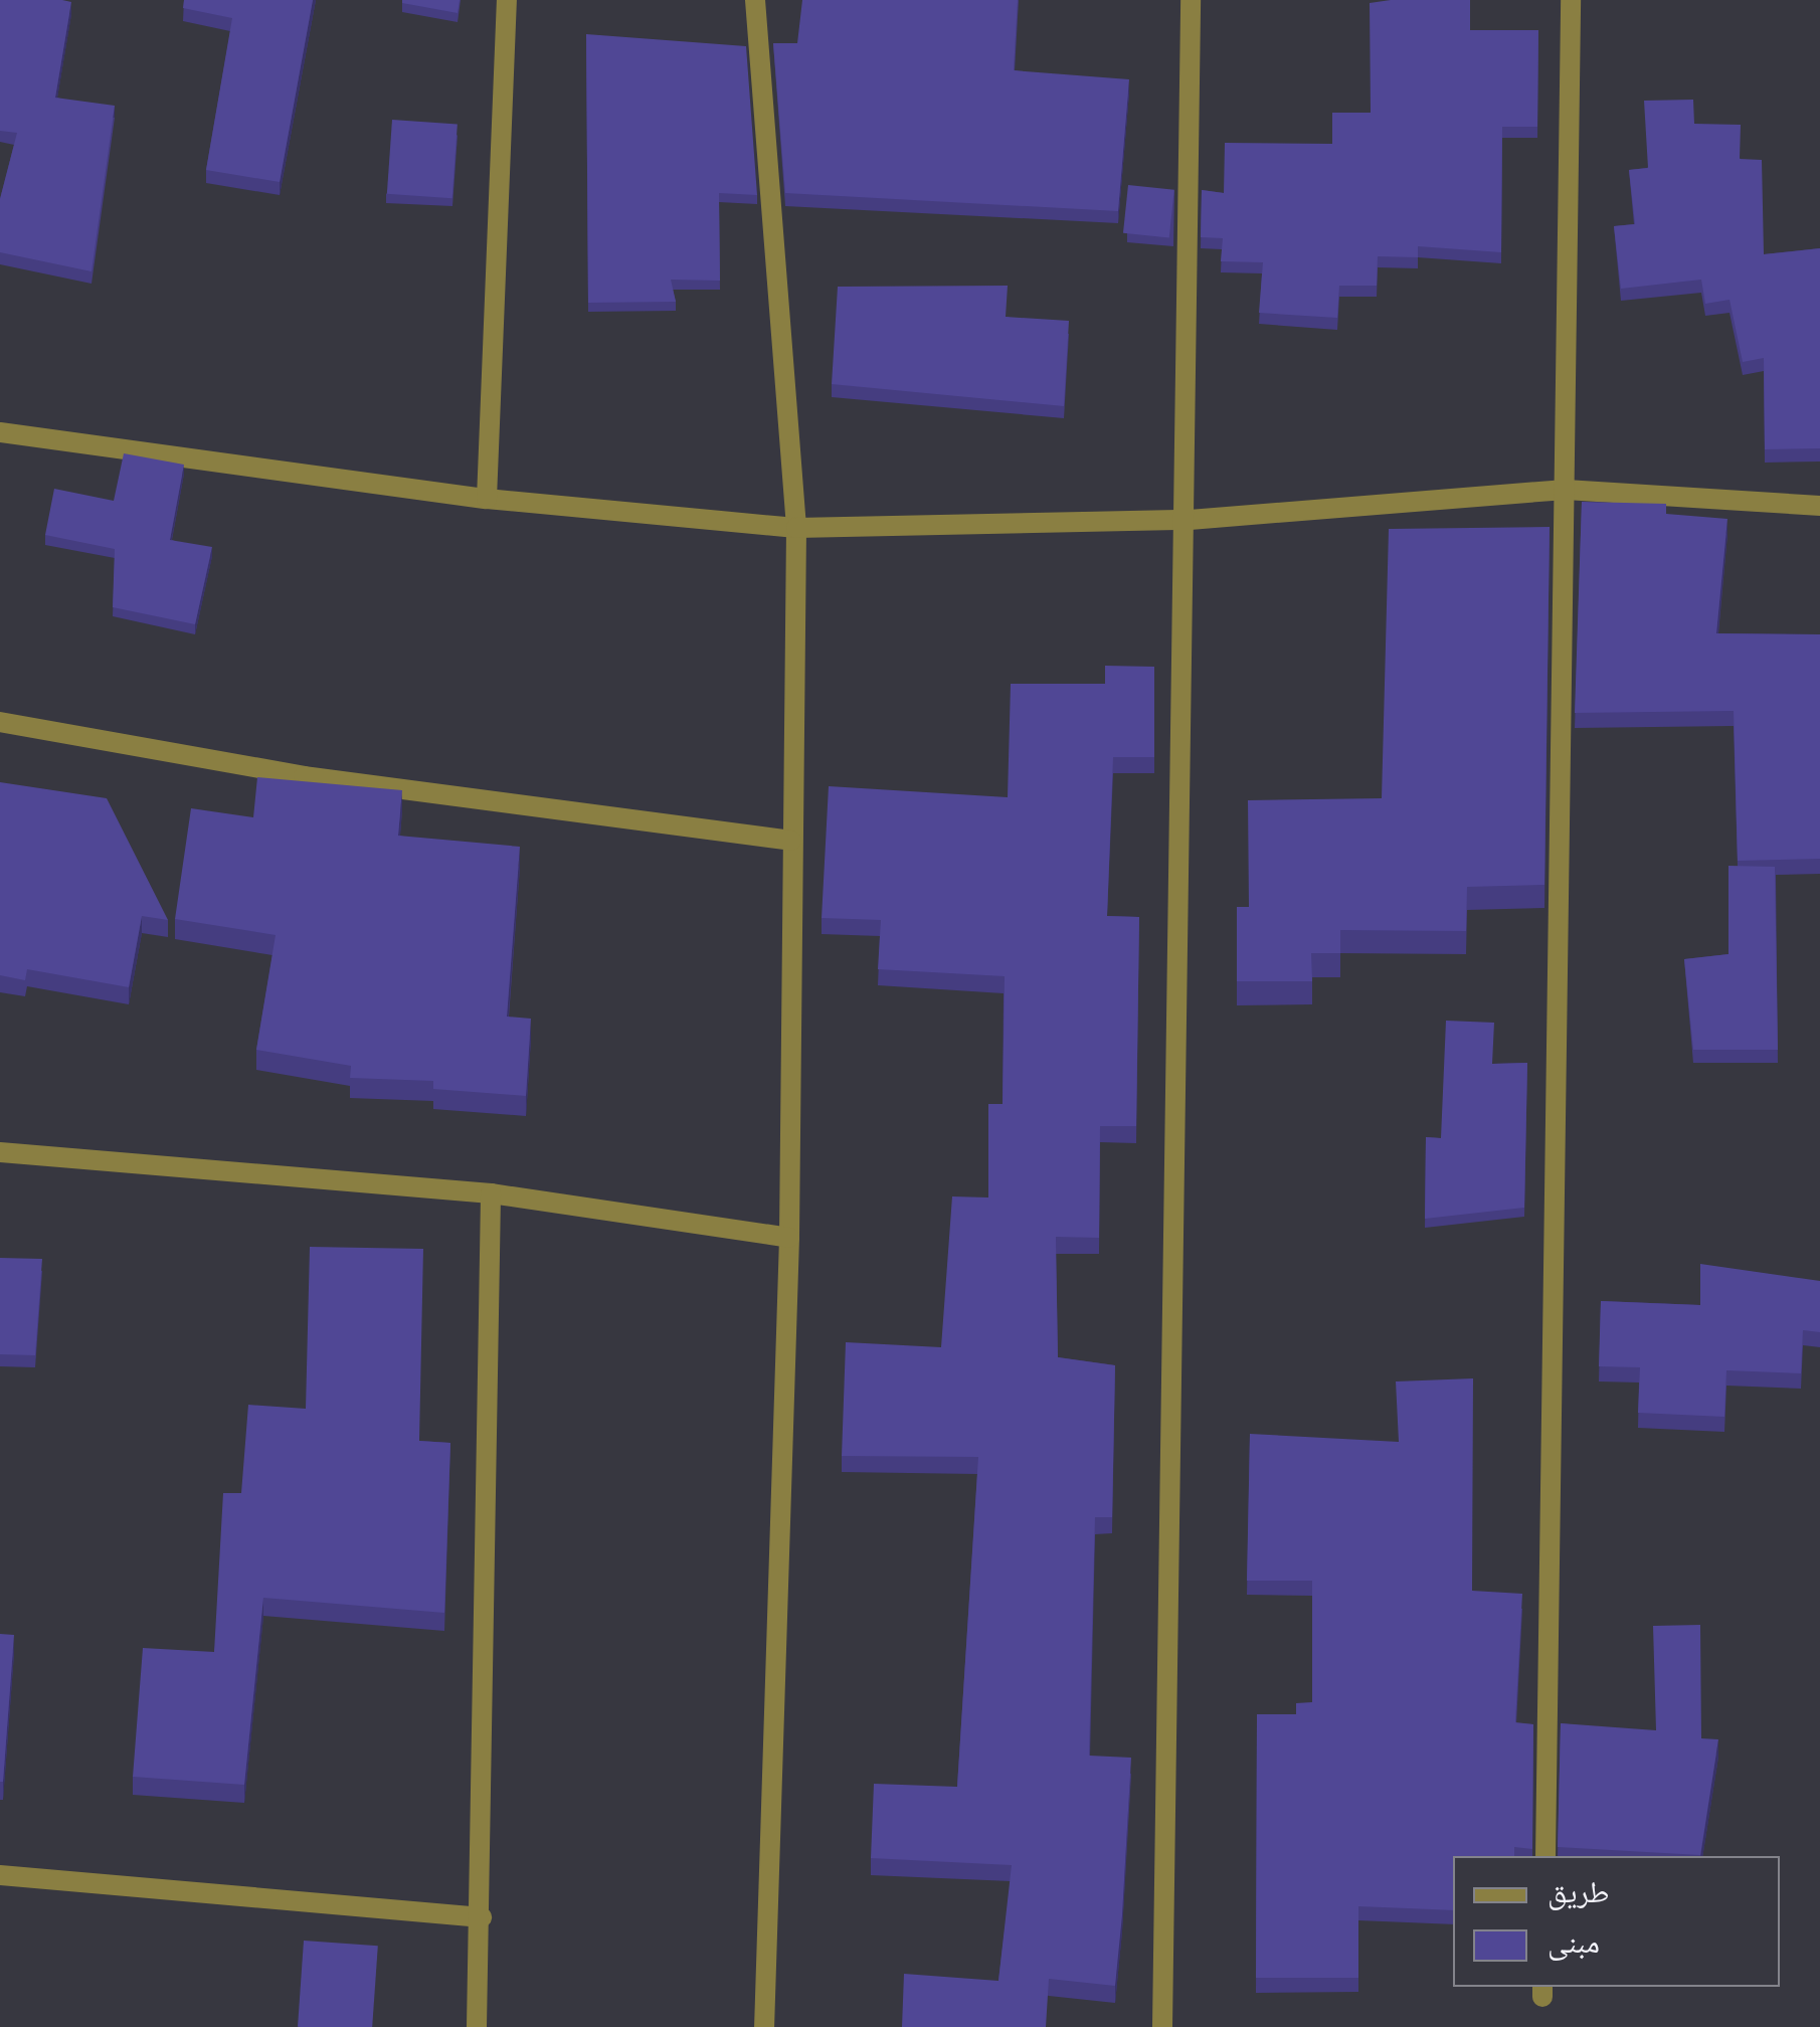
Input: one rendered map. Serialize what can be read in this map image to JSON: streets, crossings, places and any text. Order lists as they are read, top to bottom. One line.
{"legend":["طريق","مبنى"]}
